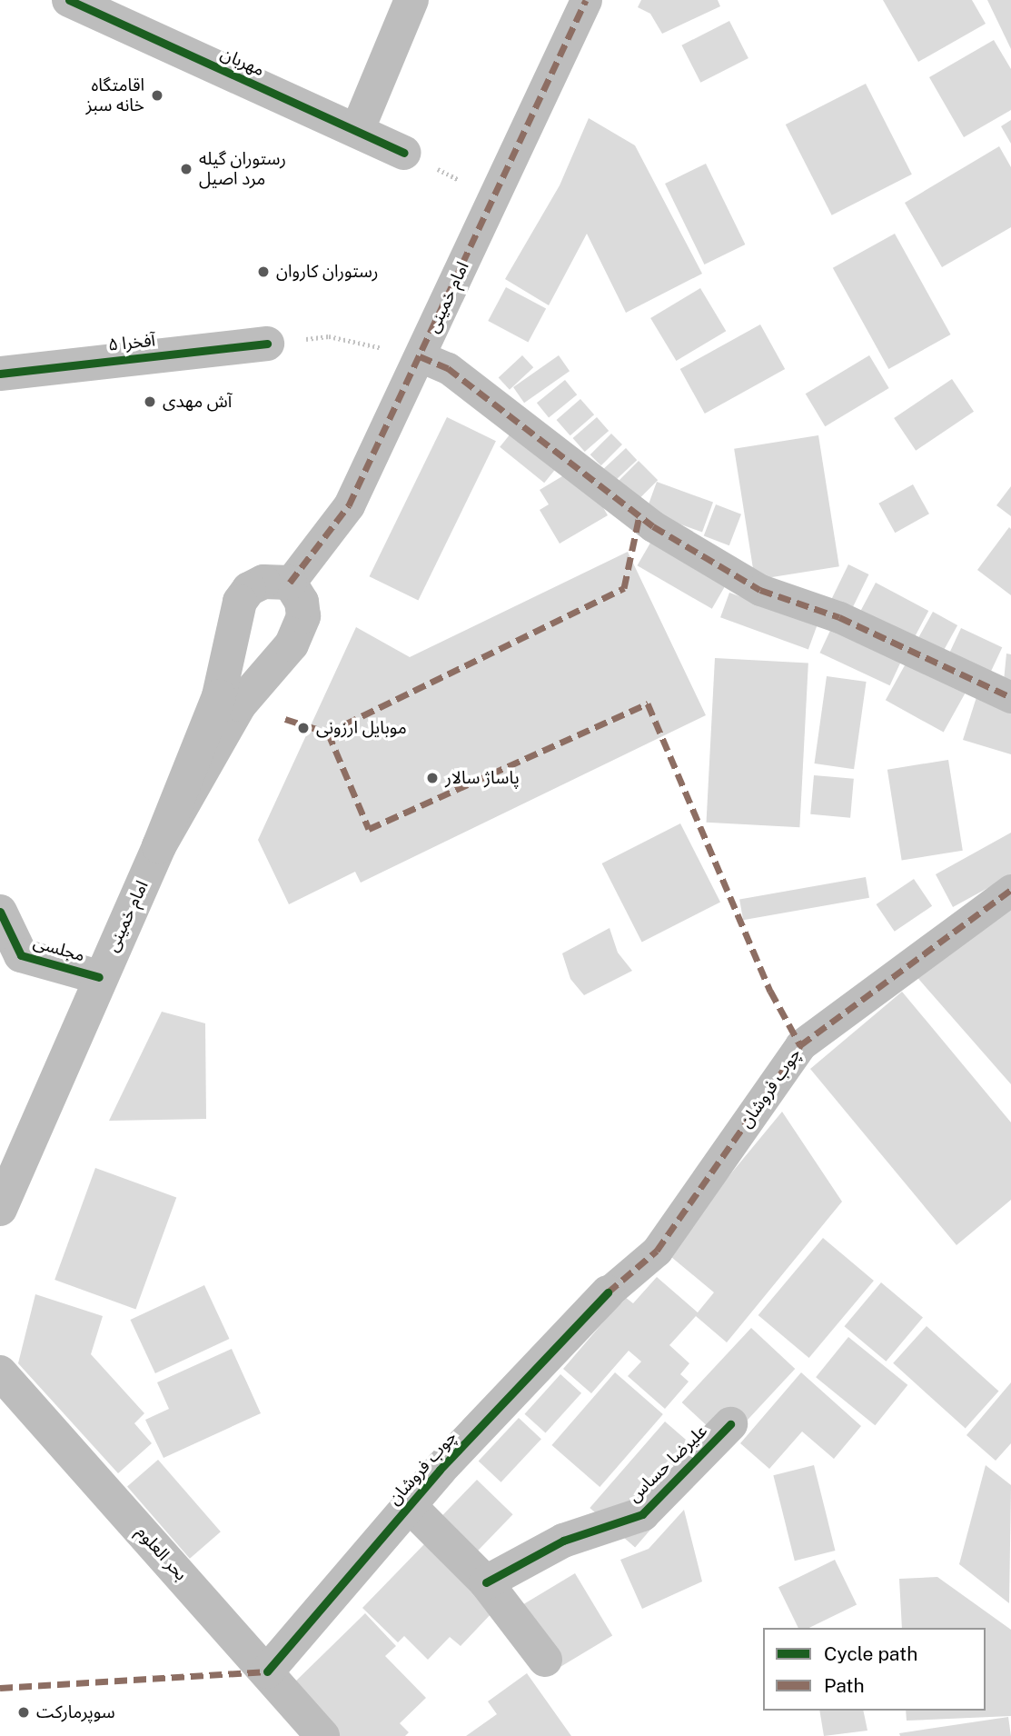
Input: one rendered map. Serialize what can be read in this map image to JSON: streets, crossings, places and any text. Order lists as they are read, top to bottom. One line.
{"streets":{"street":["مهربان","امام خمینی","آفخرا ۵","مجلسی","چوب فروشان","علیرضا حساس","بحر العلوم"]},"crossings":[["امام خمینی","مجلسی"],["چوب فروشان","بحر العلوم"]],"places":["اقامتگاه خانه سبز","رستوران گیله مرد اصیل","رستوران کاروان","آش مهدی","موبایل ارزونی","پاساژ سالار","سوپرمارکت"],"legend":["Cycle path","Path"]}
